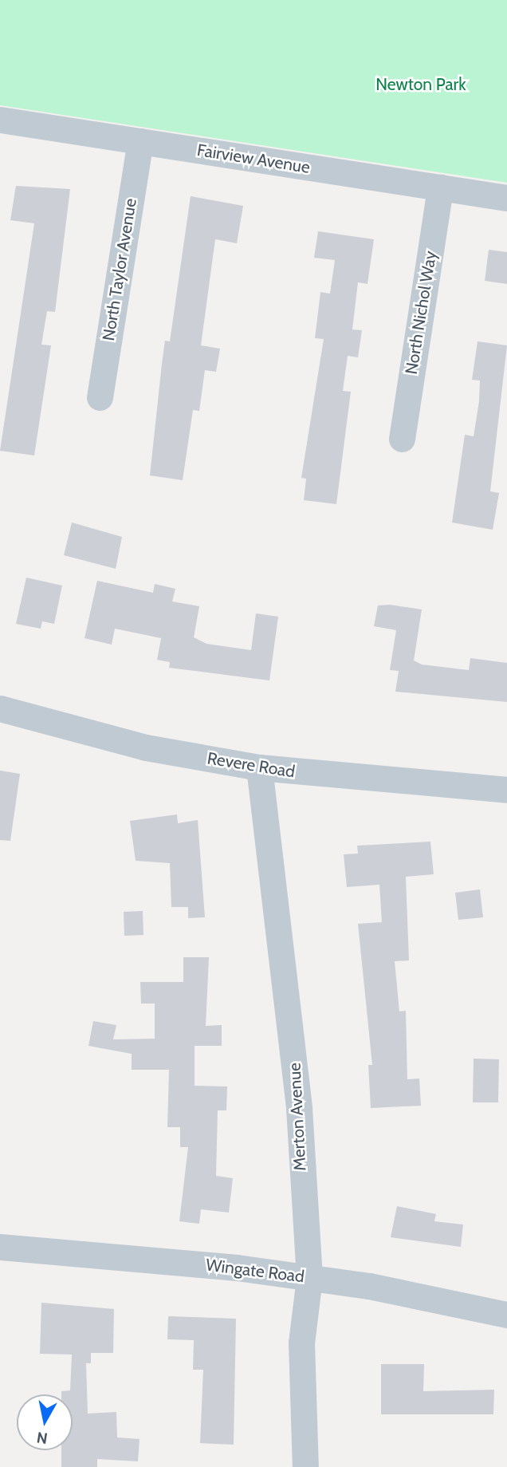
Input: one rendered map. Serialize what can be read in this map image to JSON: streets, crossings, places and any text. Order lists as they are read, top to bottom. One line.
{"streets":{"street":["Fairview Avenue","North Taylor Avenue","North Nichol Way","Revere Road","Merton Avenue","Wingate Road"]},"crossings":[["Fairview Avenue","North Taylor Avenue"],["Fairview Avenue","North Nichol Way"],["Revere Road","Merton Avenue"],["Merton Avenue","Wingate Road"]],"parks":["Newton Park"],"north":"bottom"}
